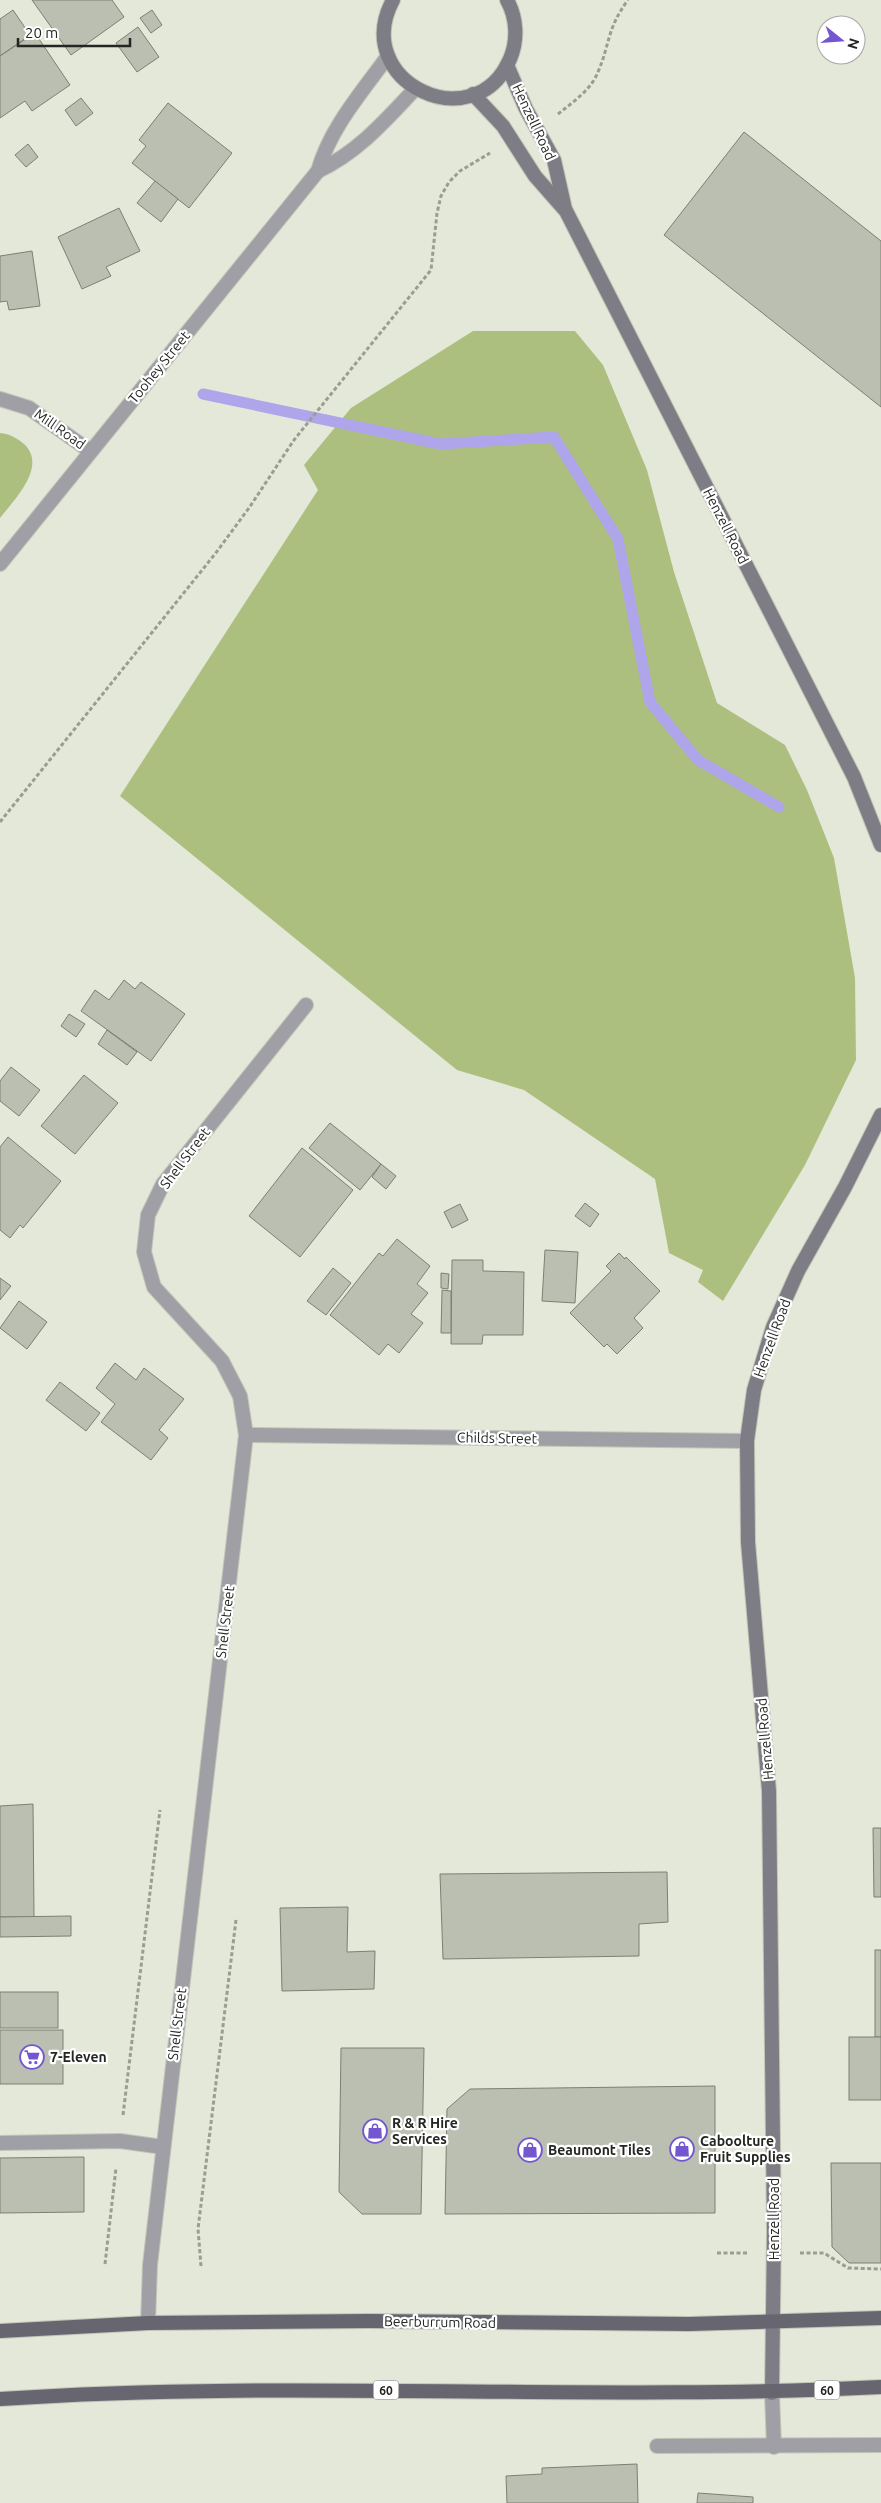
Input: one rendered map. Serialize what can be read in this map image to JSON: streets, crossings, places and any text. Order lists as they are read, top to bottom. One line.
{"streets":{"main road":["Henzell Road","Beerburrum Road","60"],"street":["Toohey Street","Mill Road","Shell Street","Childs Street"]},"crossings":[["Henzell Road","Childs Street"],["Henzell Road","Beerburrum Road"],["Henzell Road","60"],["Toohey Street","Mill Road"],["Shell Street","Childs Street"],["Shell Street","Beerburrum Road"]],"places":{"supermarket":["7-Eleven"],"shop":["R & R Hire Services","Caboolture Fruit Supplies","Beaumont Tiles"]},"scale_bar":"20 m","north":"right"}
